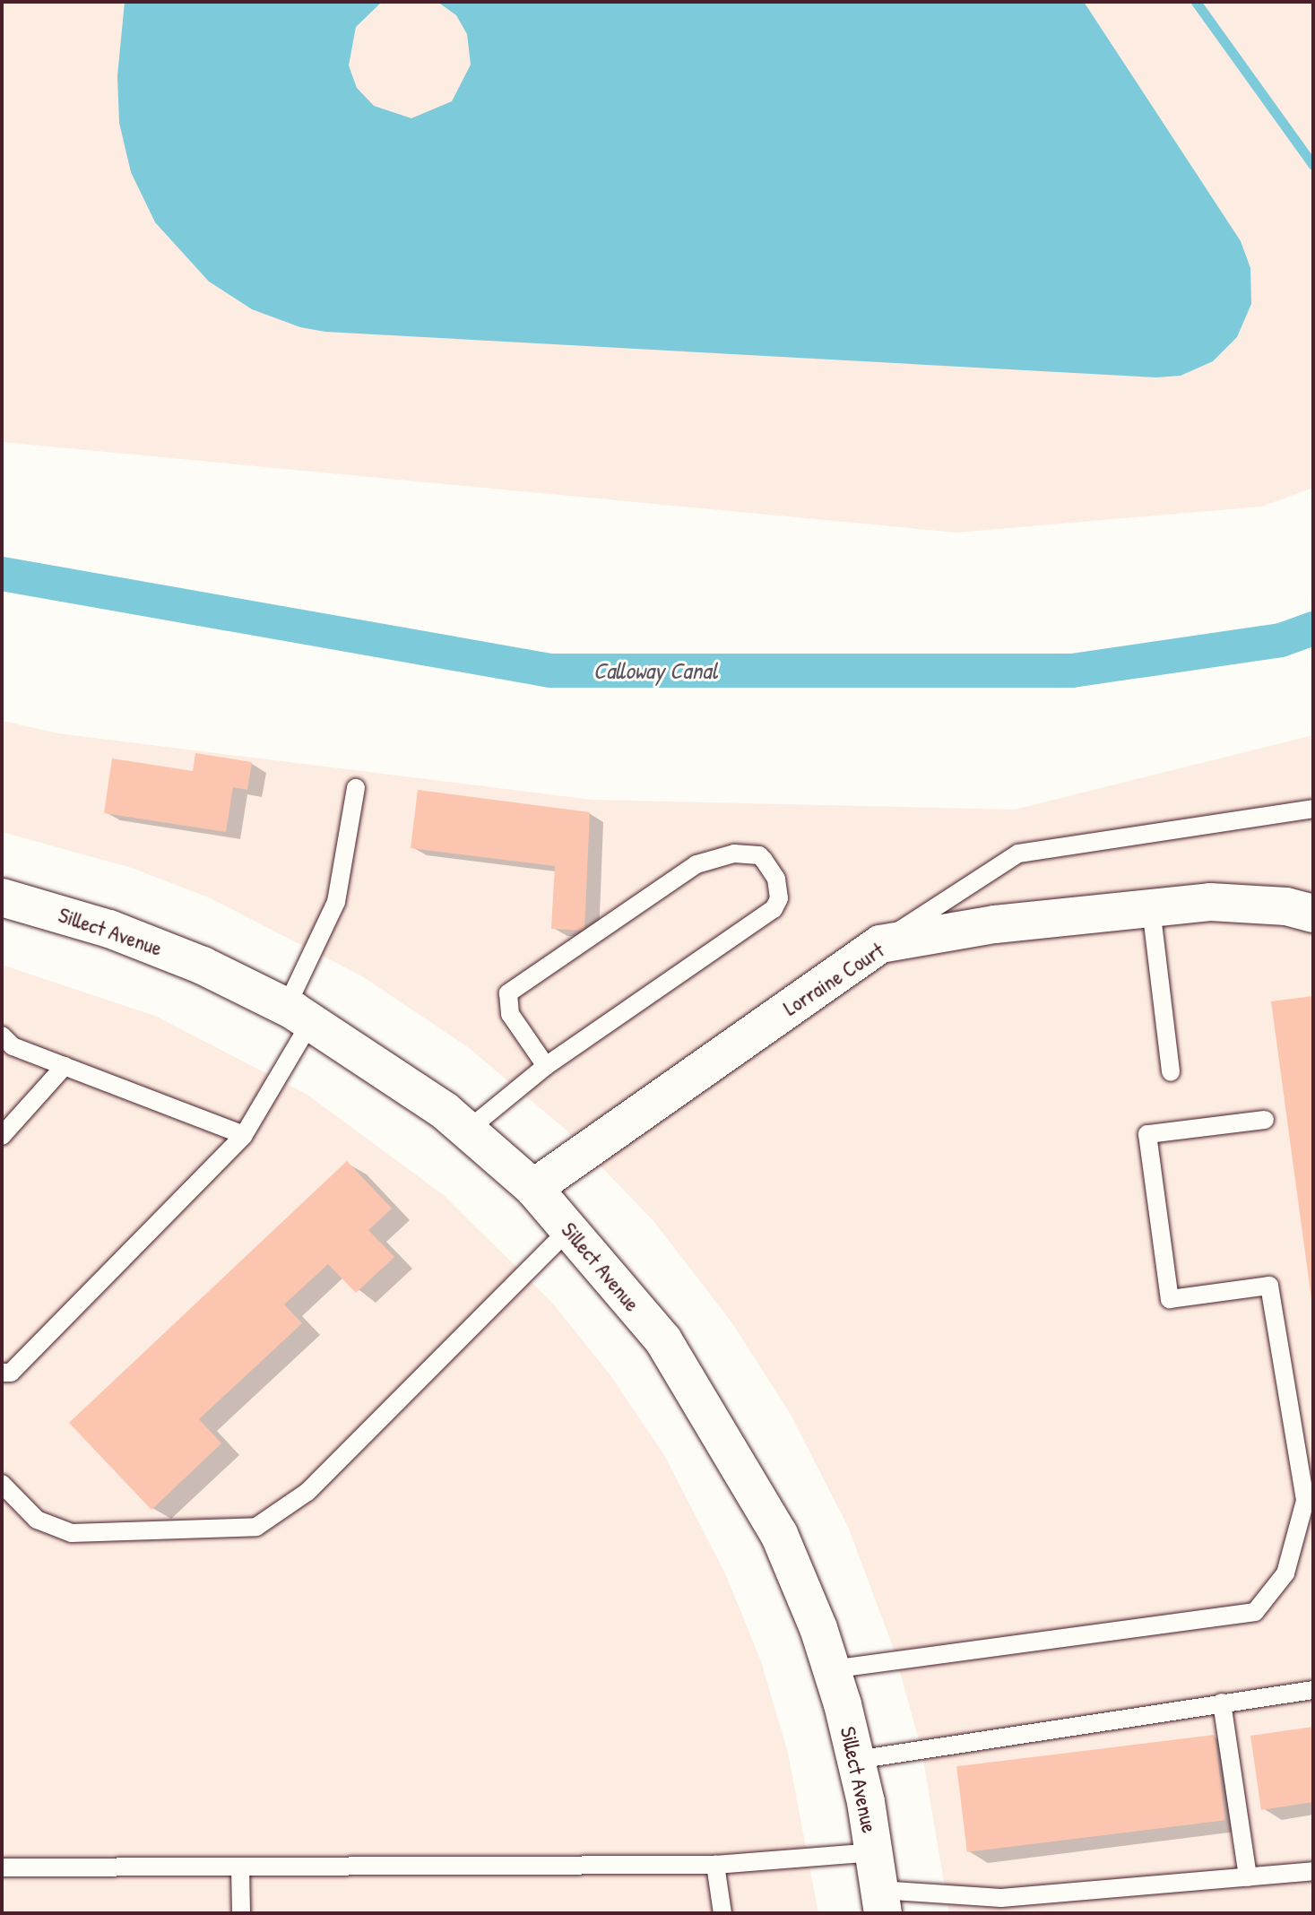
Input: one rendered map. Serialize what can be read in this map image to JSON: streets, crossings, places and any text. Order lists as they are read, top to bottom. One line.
{"streets":{"street":["Sillect Avenue","Lorraine Court"]},"crossings":[["Sillect Avenue","Lorraine Court"]],"water":["Calloway Canal"]}
